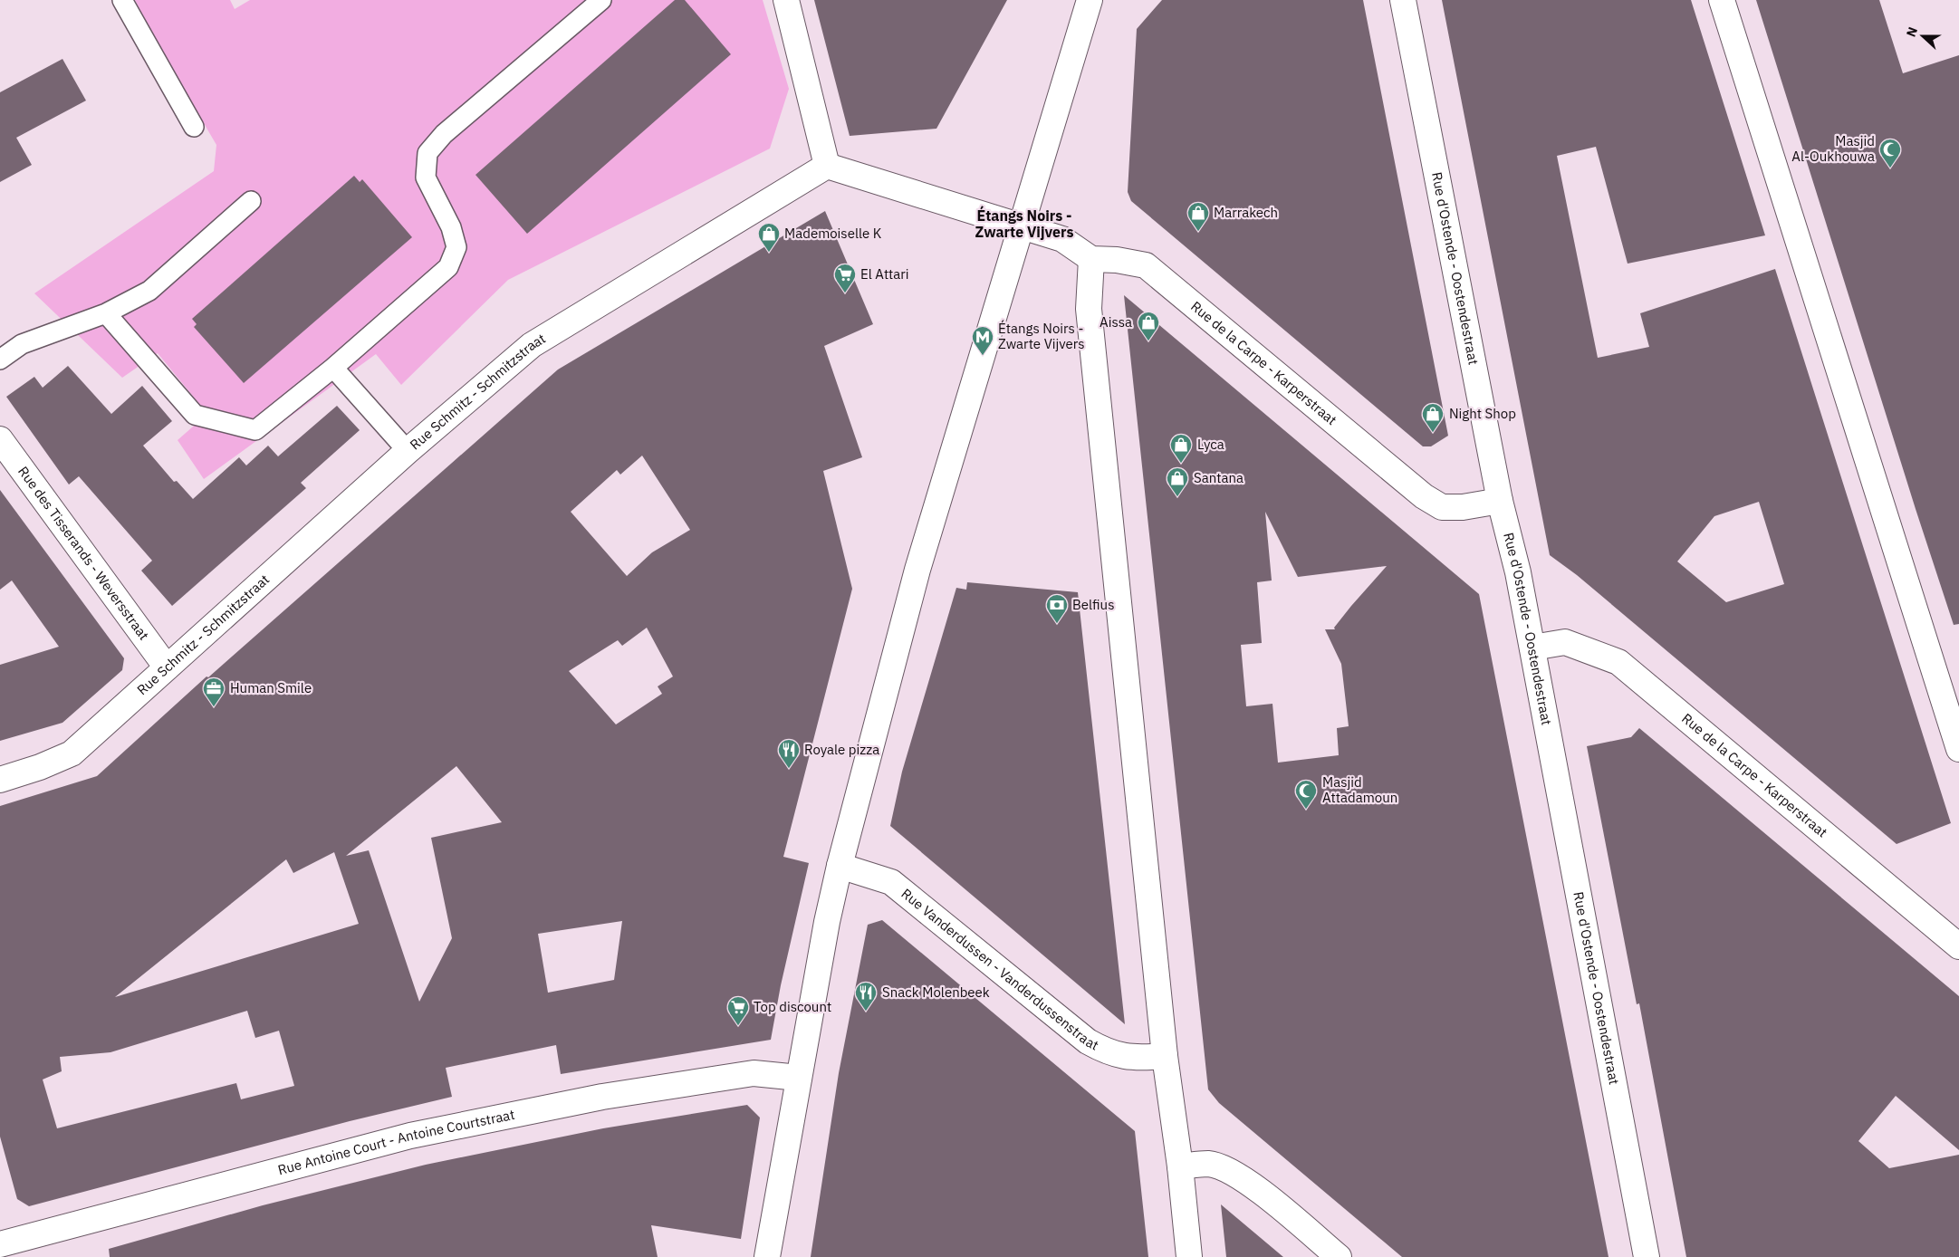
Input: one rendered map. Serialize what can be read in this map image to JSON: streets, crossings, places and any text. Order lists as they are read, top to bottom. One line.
{"streets":{"street":["Rue d'Ostende - Oostendestraat","Rue de la Carpe - Karperstraat","Rue Schmitz - Schmitzstraat","Rue des Tisserands - Weversstraat","Rue Vanderdussen - Vanderdussenstraat","Rue Antoine Court - Antoine Courtstraat"]},"crossings":[["Rue d'Ostende - Oostendestraat","Rue de la Carpe - Karperstraat"],["Rue Schmitz - Schmitzstraat","Rue des Tisserands - Weversstraat"]],"districts":["Étangs Noirs - Zwarte Vijvers"],"places":{"mosque":["Masjid Al-Oukhouwa","Masjid Attadamoun"],"shop":["Marrakech","Mademoiselle K","Aissa","Night Shop","Lyca","Santana"],"supermarket":["El Attari","Top discount"],"metro station":["Étangs Noirs - Zwarte Vijvers"],"bank":["Belfius"],"office":["Human Smile"],"restaurant":["Royale pizza","Snack Molenbeek"]},"north":"left"}
